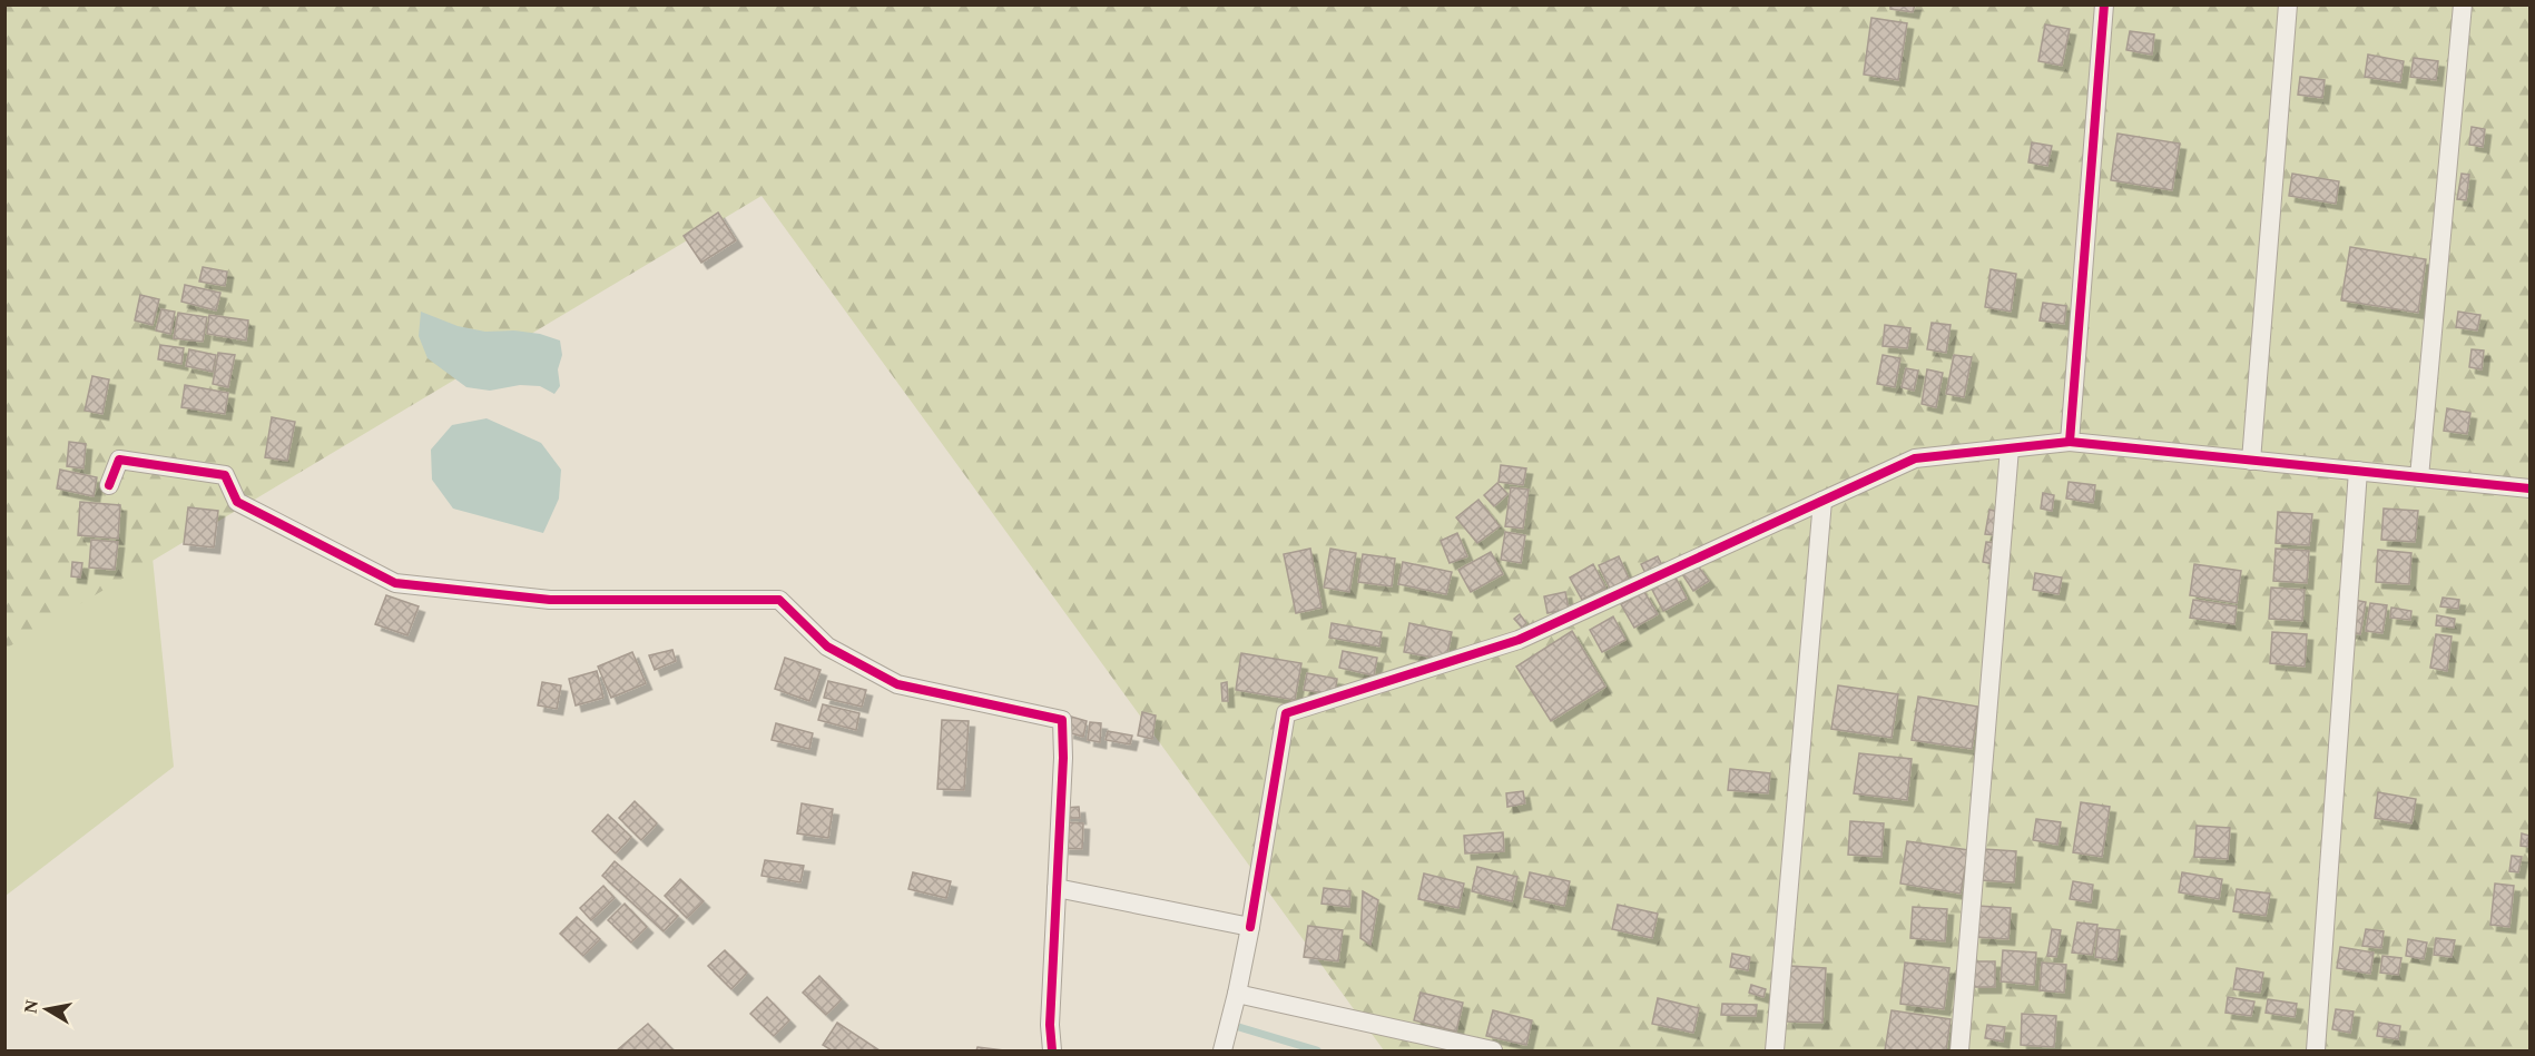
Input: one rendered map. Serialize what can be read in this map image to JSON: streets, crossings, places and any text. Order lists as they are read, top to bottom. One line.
{"north":"left"}
